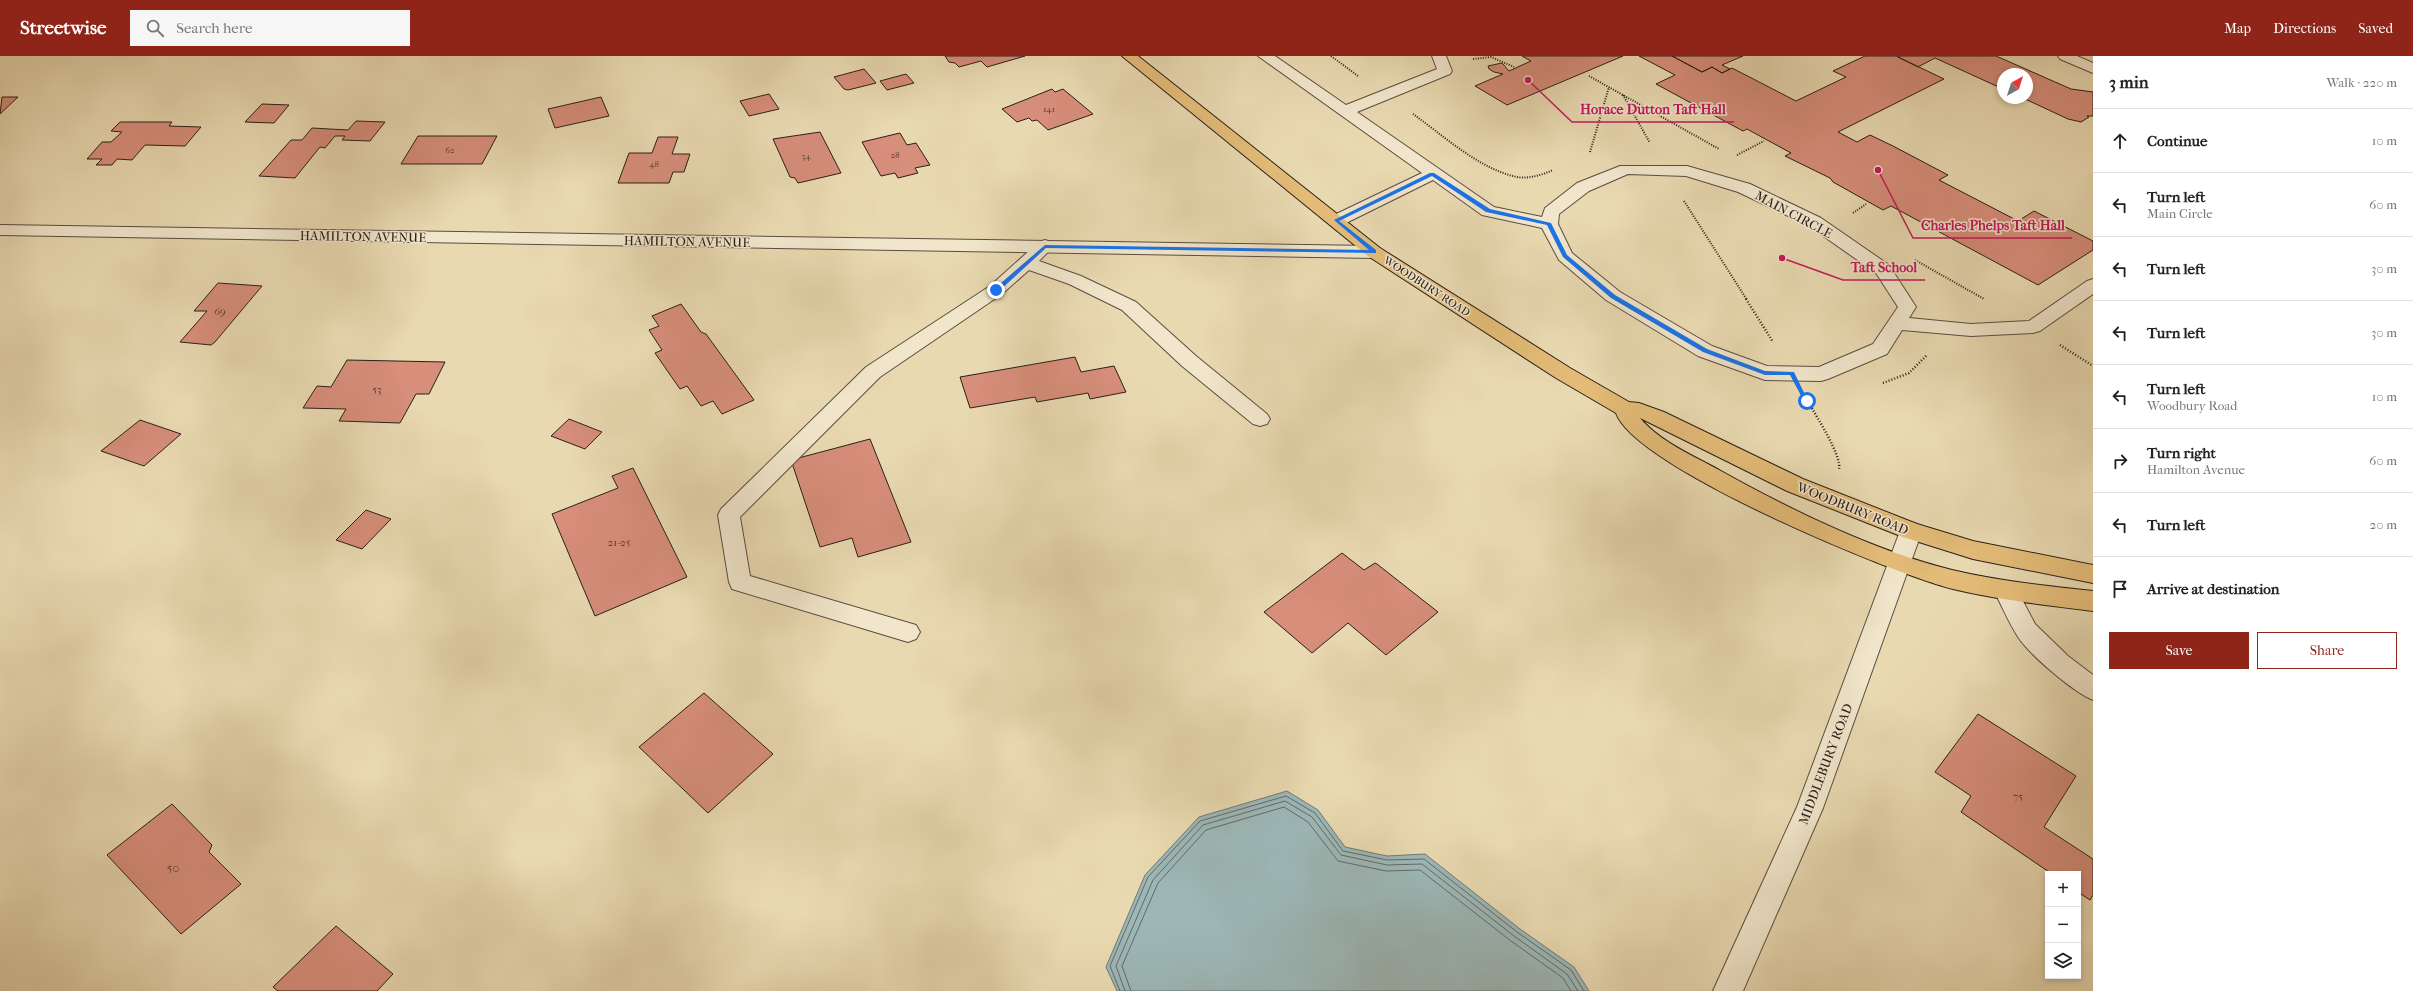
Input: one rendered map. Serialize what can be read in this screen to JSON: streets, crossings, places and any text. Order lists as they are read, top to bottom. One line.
{"streets":{"main road":["WOODBURY ROAD"],"street":["MAIN CIRCLE","HAMILTON AVENUE","MIDDLEBURY ROAD"]},"crossings":[["HAMILTON AVENUE","WOODBURY ROAD"],["WOODBURY ROAD","MIDDLEBURY ROAD"]],"places":["Horace Dutton Taft Hall","Charles Phelps Taft Hall","Taft School"],"house_numbers":["141","62","28","34","48","69","53","21-25","75","50"],"north":"top right","page":{"header":"Streetwise","search":"Search here","nav":["Map","Directions","Saved"],"heading":["3 min","Walk · 220 m"],"list":[["Continue","10 m"],["Turn left","Main Circle","60 m"],["Turn left","30 m"],["Turn left","30 m"],["Turn left","Woodbury Road","10 m"],["Turn right","Hamilton Avenue","60 m"],["Turn left","20 m"],"Arrive at destination"],"buttons":["Save","Share"],"map_buttons":["+","−"]}}
